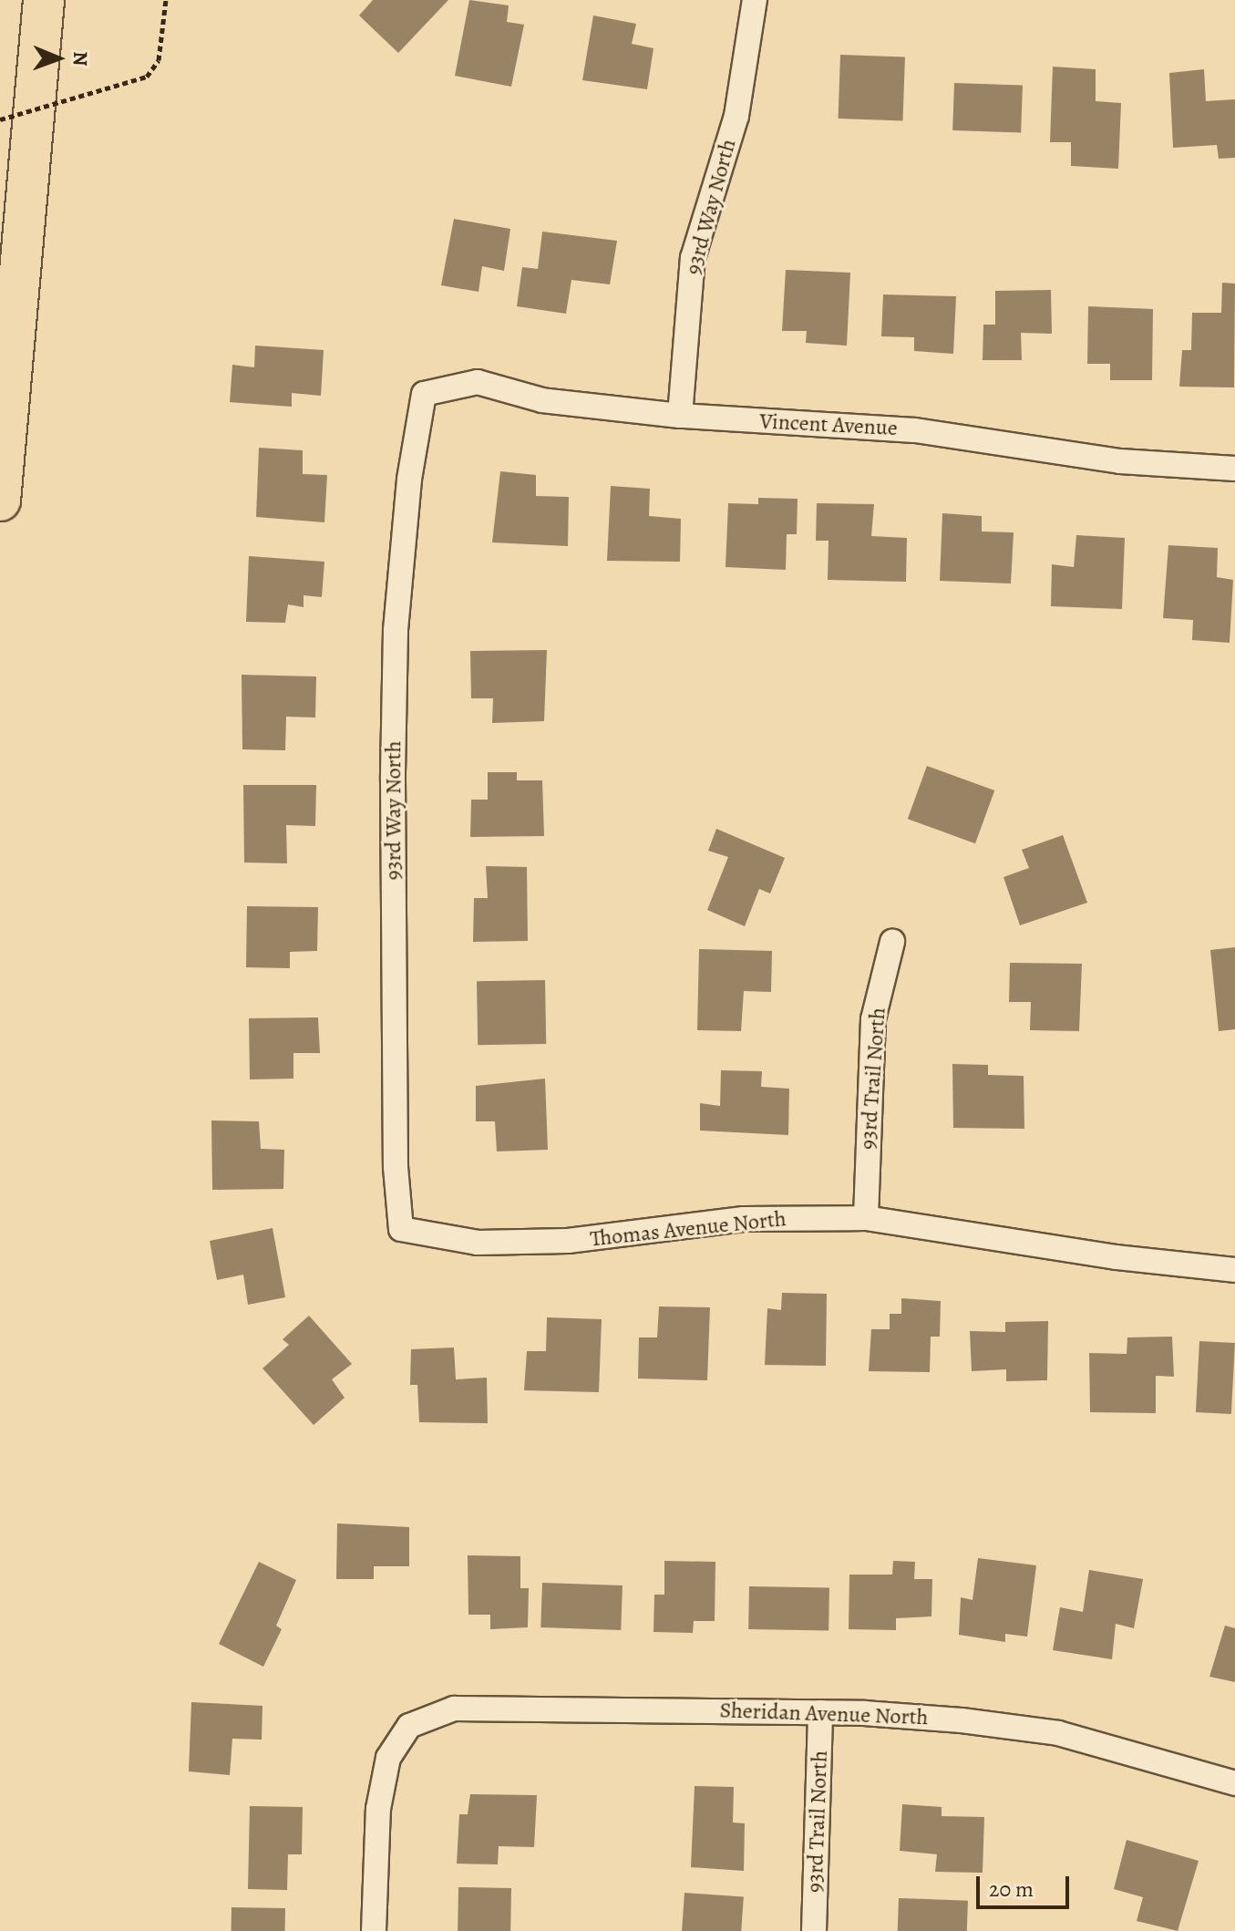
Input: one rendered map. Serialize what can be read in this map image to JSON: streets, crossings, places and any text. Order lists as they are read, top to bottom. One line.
{"streets":{"street":["93rd Way North","Vincent Avenue","93rd Trail North","Thomas Avenue North","Sheridan Avenue North"]},"crossings":[["93rd Way North","Vincent Avenue"],["93rd Way North","Thomas Avenue North"],["93rd Trail North","Thomas Avenue North"],["93rd Trail North","Sheridan Avenue North"]],"scale_bar":"20 m","north":"right"}
